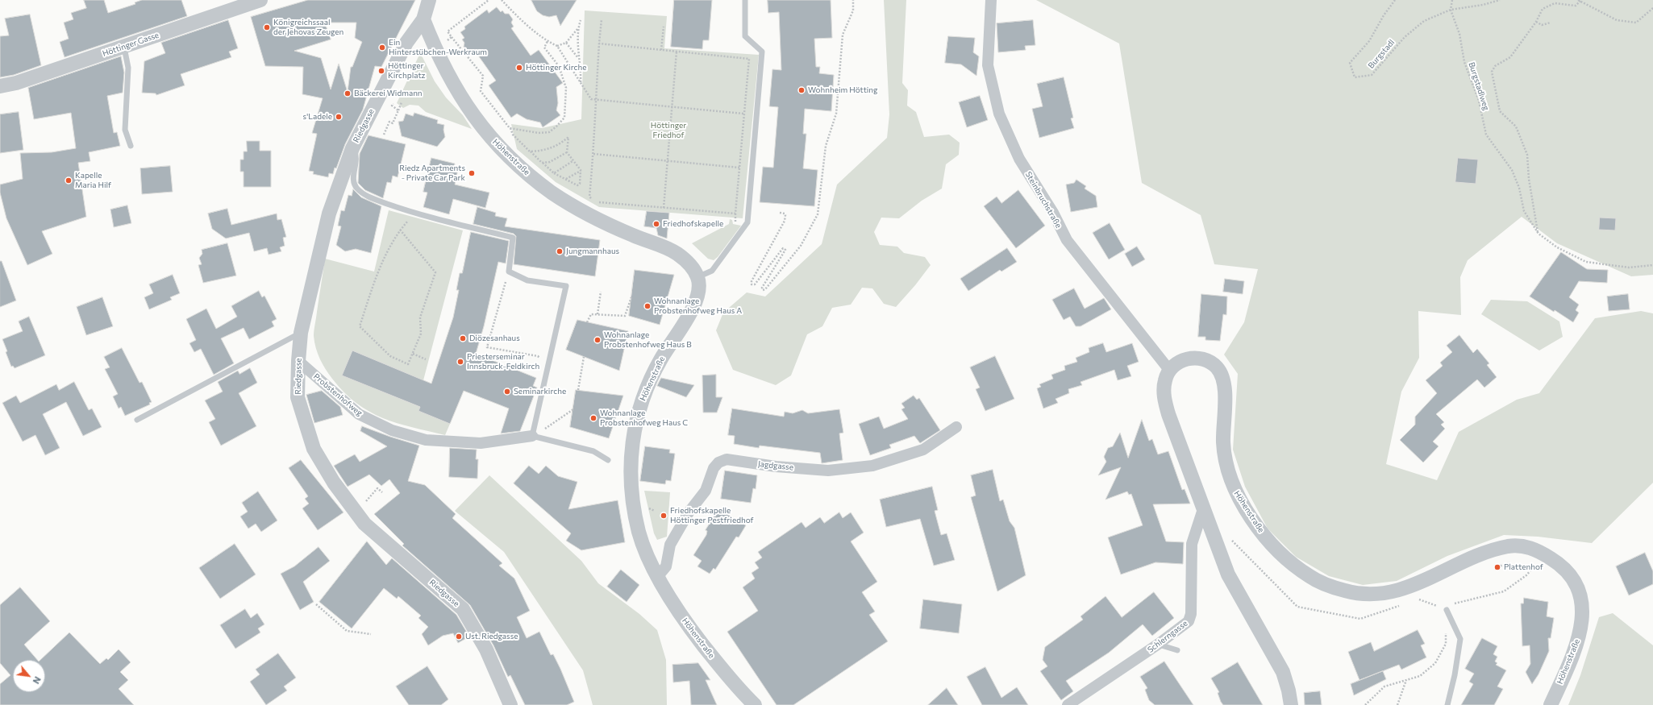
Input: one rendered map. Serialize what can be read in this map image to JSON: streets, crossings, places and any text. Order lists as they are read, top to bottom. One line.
{"streets":{"street":["Höttinger Gasse","Riedgasse","Höhenstraße","Steinbruchstraße","Probstenhofweg","Jagdgasse","Schlerngasse"],"path":["Burgstadl","Burgstadlweg"]},"crossings":[["Burgstadl","Burgstadlweg"],["Riedgasse","Höhenstraße"],["Riedgasse","Probstenhofweg"],["Höhenstraße","Steinbruchstraße"],["Höhenstraße","Jagdgasse"]],"parks":["Höttinger Friedhof"],"places":["Königreichssaal der Jehovas Zeugen","Ein Hinterstübchen-Werkraum","Höttinger Kirche","Höttinger Kirchplatz","Wohnheim Hötting","Bäckerei Widmann","s'Ladele","Riedz Apartments - Private Car Park","Kapelle Maria Hilf","Friedhofskapelle","Jungmannhaus","Wohnanlage Probstenhofweg Haus A","Diözesanhaus","Wohnanlage Probstenhofweg Haus B","Priesterseminar Innsbruck-Feldkirch","Seminarkirche","Wohnanlage Probstenhofweg Haus C","Friedhofskapelle Höttinger Pestfriedhof","Plattenhof","Ust. Riedgasse"],"north":"bottom right"}
